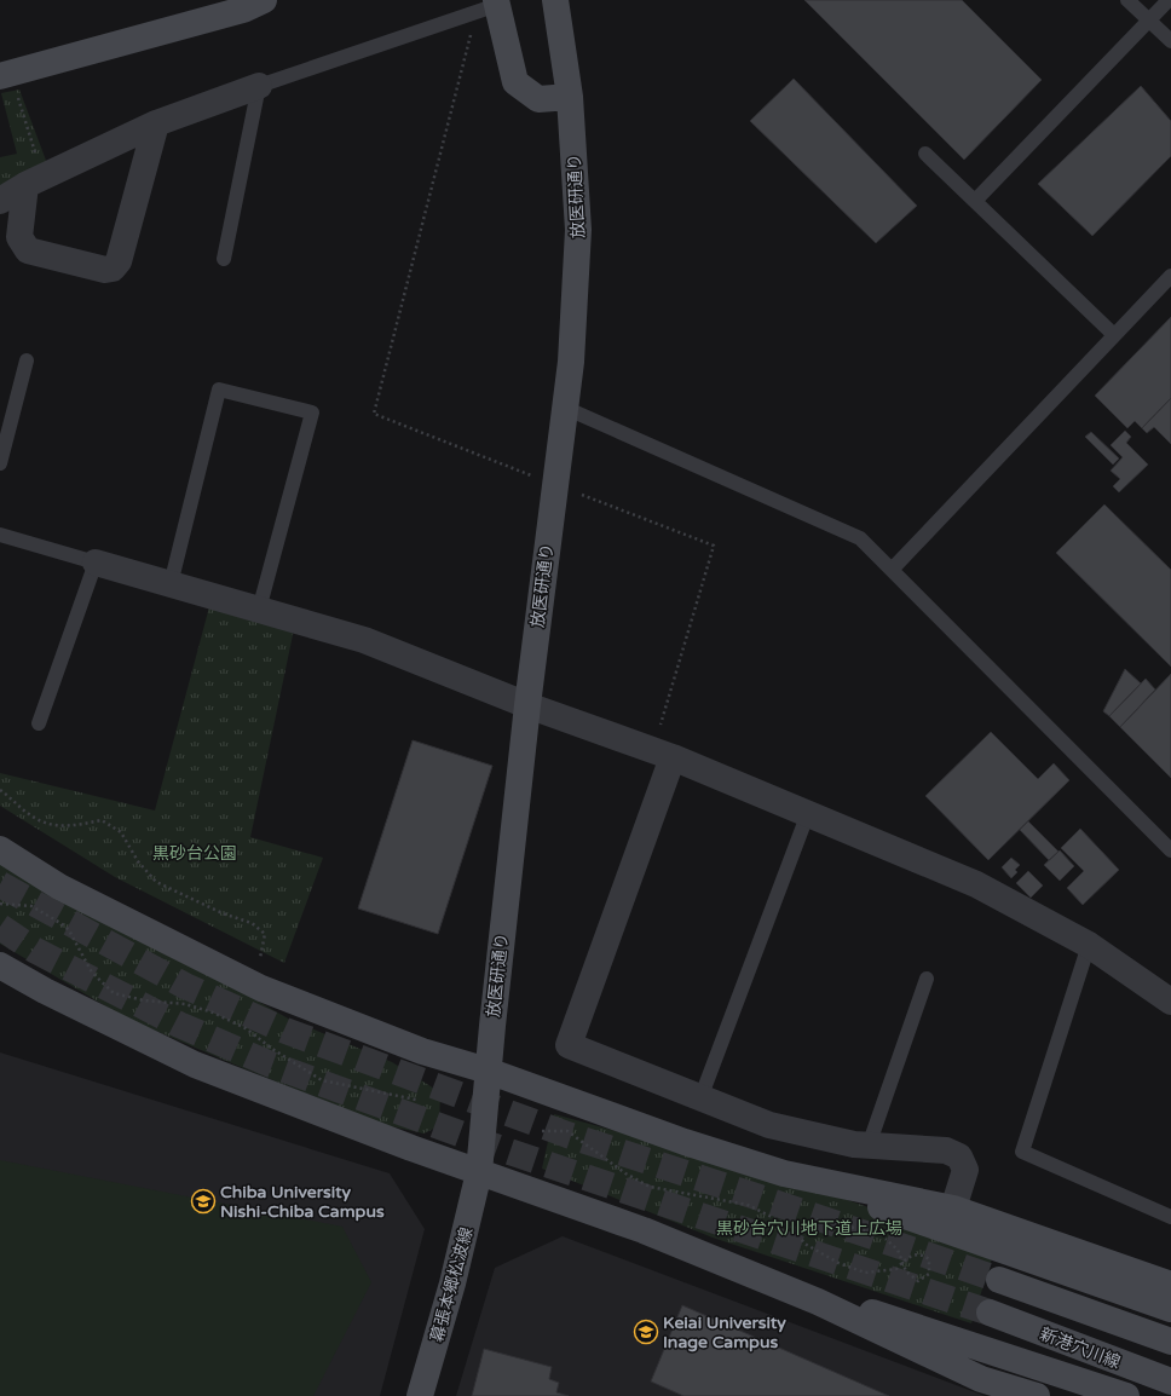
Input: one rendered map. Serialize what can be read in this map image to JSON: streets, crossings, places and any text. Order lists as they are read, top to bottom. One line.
{"streets":{"street":["放医研通り","幕張本郷松波線","新港穴川線"]},"crossings":[["放医研通り","幕張本郷松波線"]],"parks":["黒砂台公園","黒砂台穴川地下道上広場"],"places":{"school or university":["Chiba University Nishi-Chiba Campus","Keiai University Inage Campus"]}}
